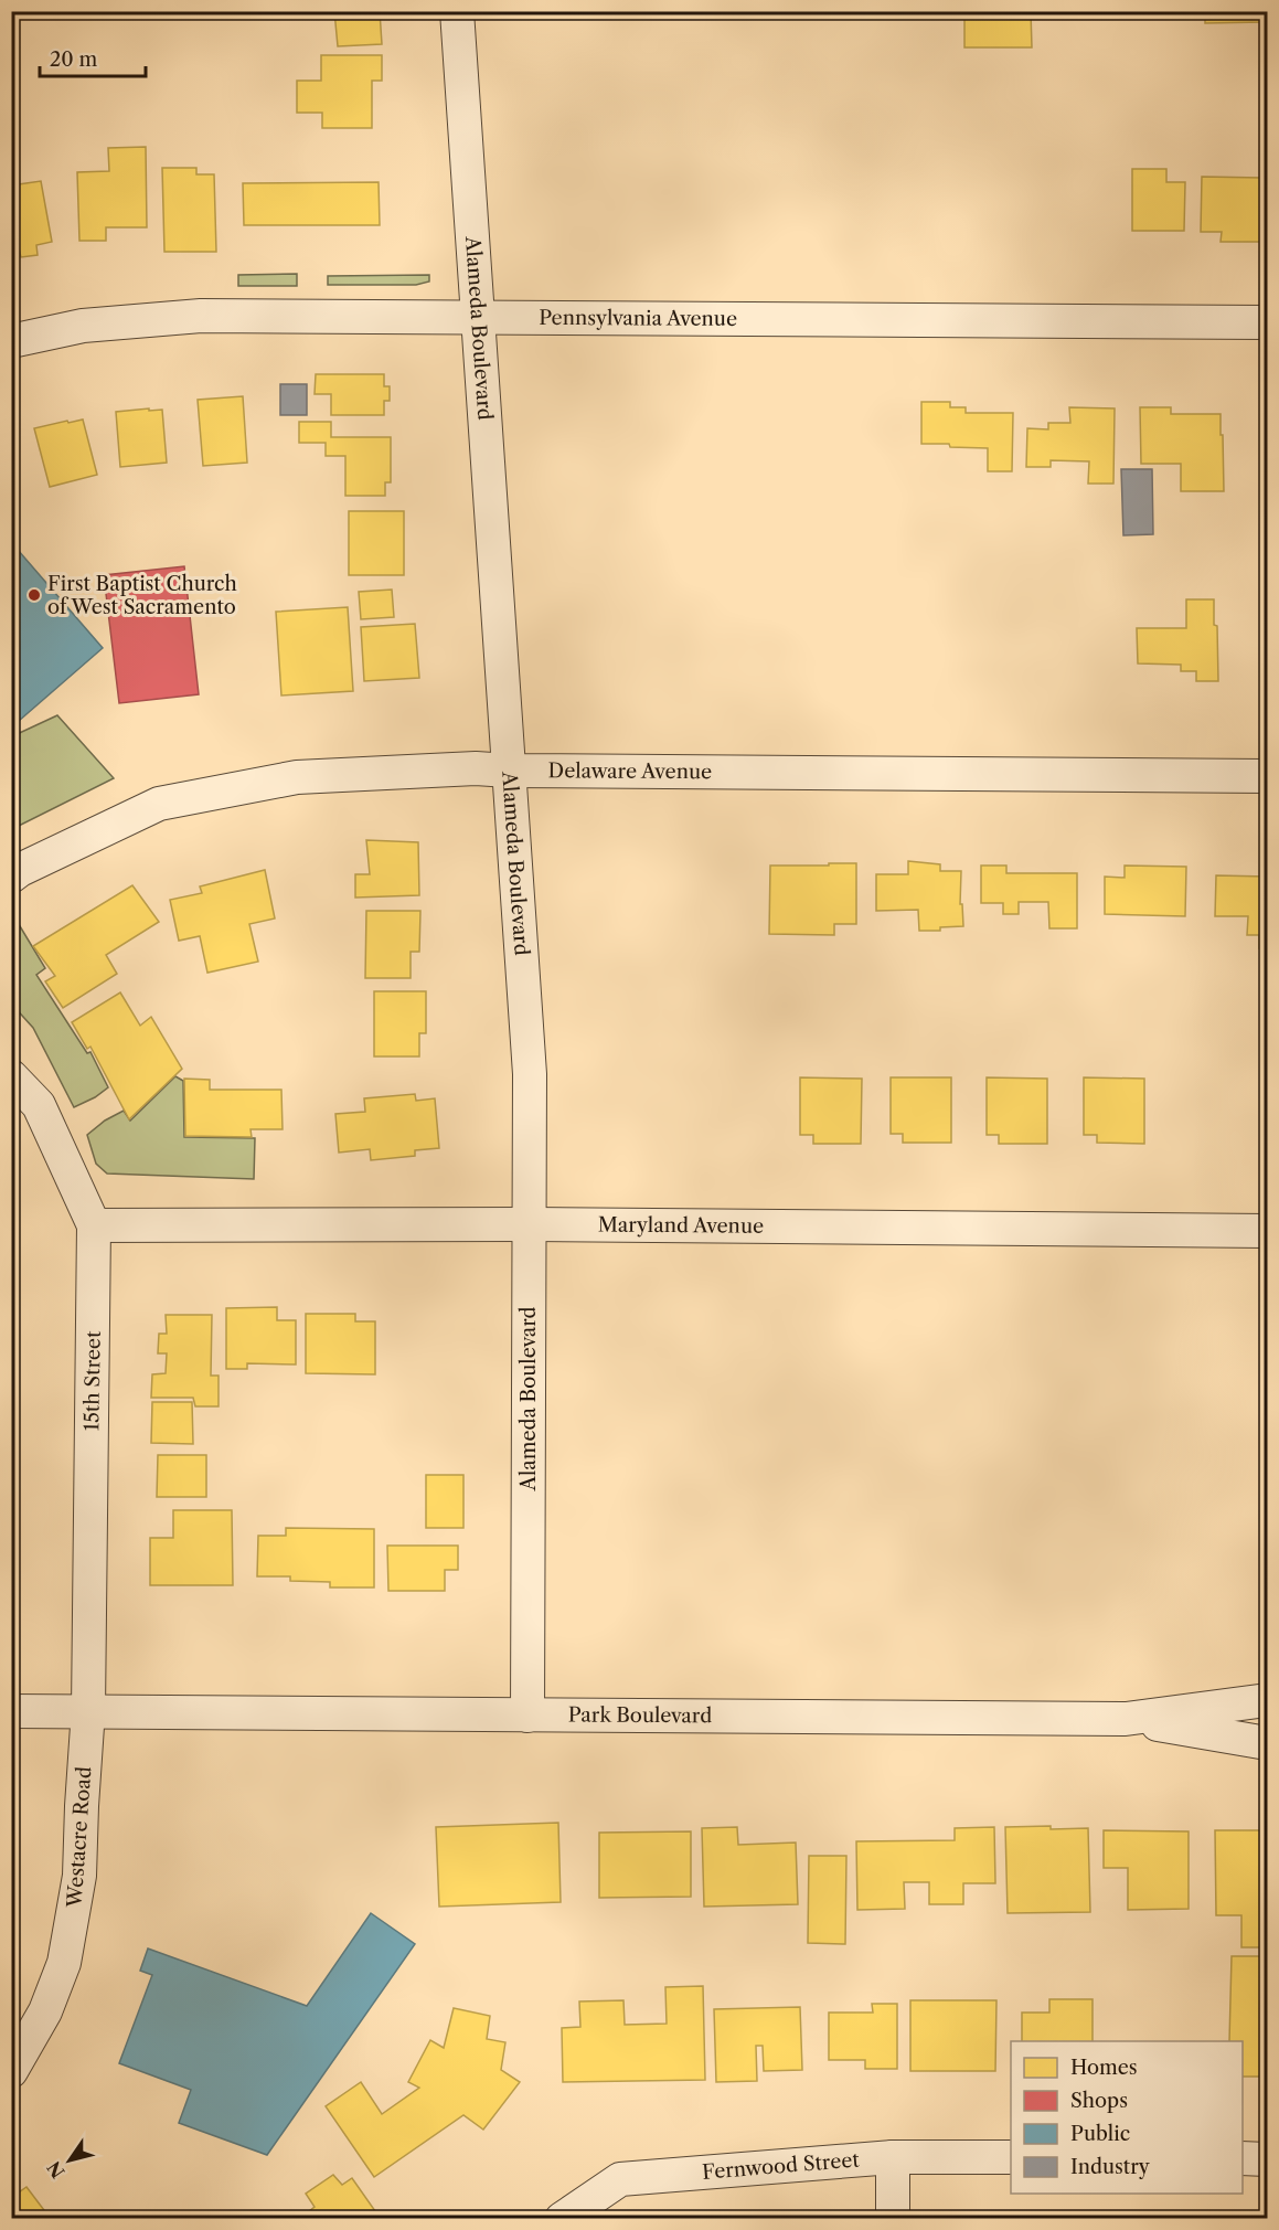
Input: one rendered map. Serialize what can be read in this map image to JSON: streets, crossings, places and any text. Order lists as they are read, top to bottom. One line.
{"streets":{"street":["Pennsylvania Avenue","Alameda Boulevard","Delaware Avenue","Maryland Avenue","15th Street","Park Boulevard","Westacre Road","Fernwood Street"]},"crossings":[["Pennsylvania Avenue","Alameda Boulevard"],["Alameda Boulevard","Delaware Avenue"],["Alameda Boulevard","Maryland Avenue"],["Alameda Boulevard","Park Boulevard"],["Maryland Avenue","15th Street"],["15th Street","Park Boulevard"],["15th Street","Westacre Road"],["Park Boulevard","Westacre Road"]],"places":["First Baptist Church of West Sacramento"],"legend":["Homes","Shops","Public","Industry"],"scale_bar":"20 m","north":"bottom left"}
